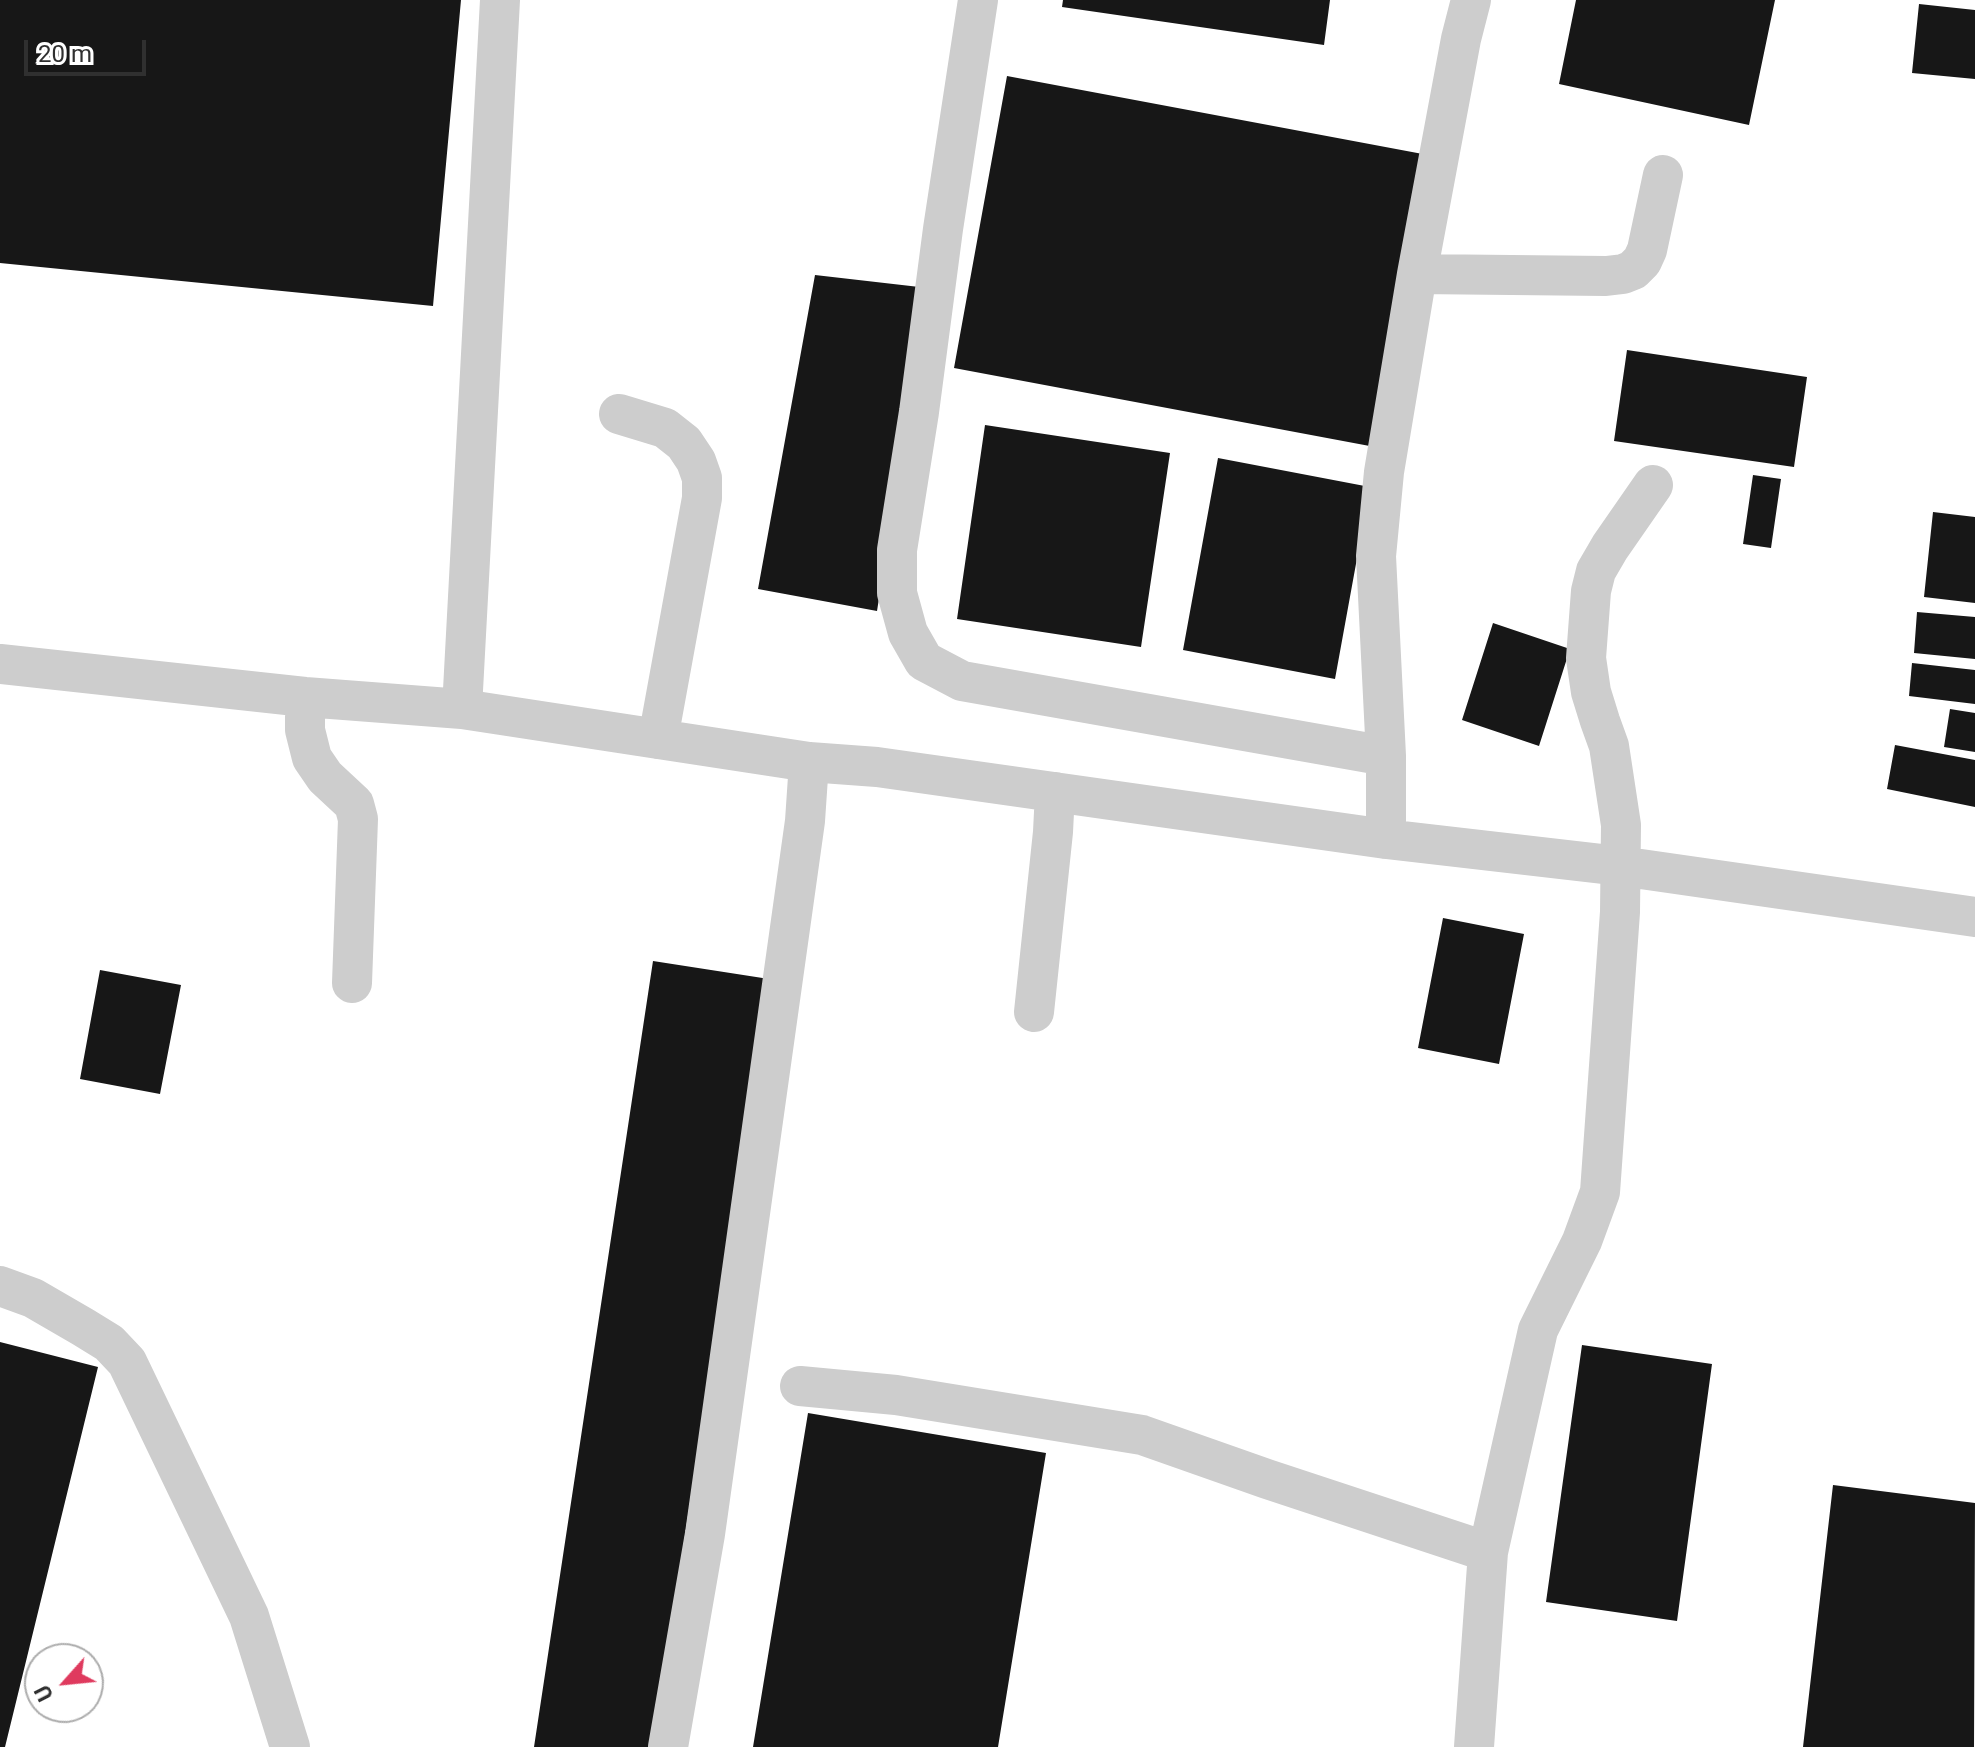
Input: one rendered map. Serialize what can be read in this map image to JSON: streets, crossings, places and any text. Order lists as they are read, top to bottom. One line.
{"scale_bar":"20 m","north":"bottom left"}
